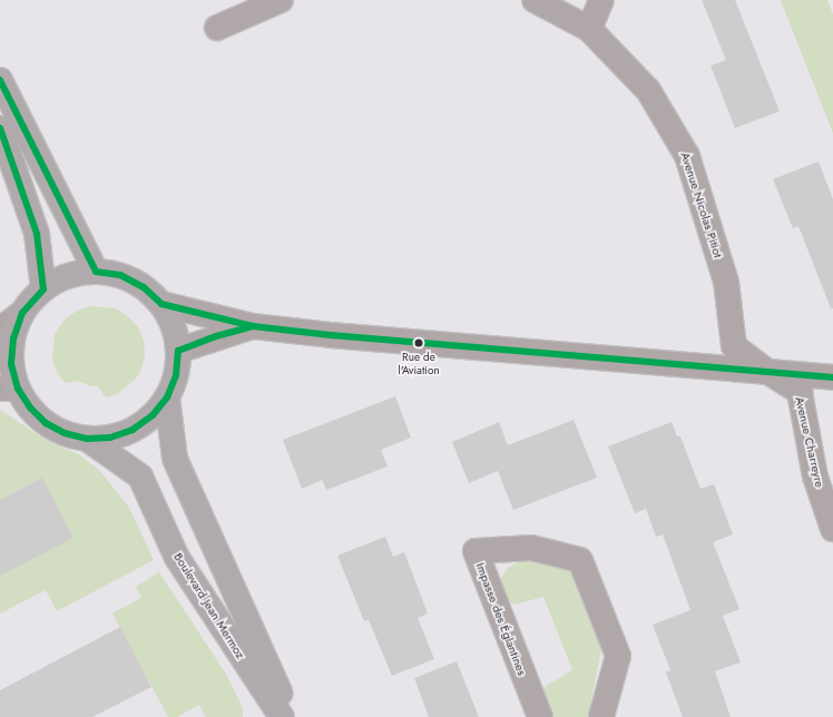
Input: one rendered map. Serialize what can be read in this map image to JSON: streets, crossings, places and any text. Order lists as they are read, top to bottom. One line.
{"streets":{"main road":["Boulevard Jean Mermoz"],"street":["Avenue Nicolas Pitiot","Avenue Charreyre","Impasse des Églantines"]},"crossings":[["Avenue Nicolas Pitiot","Avenue Charreyre"]],"places":["Rue de l'Aviation"]}
